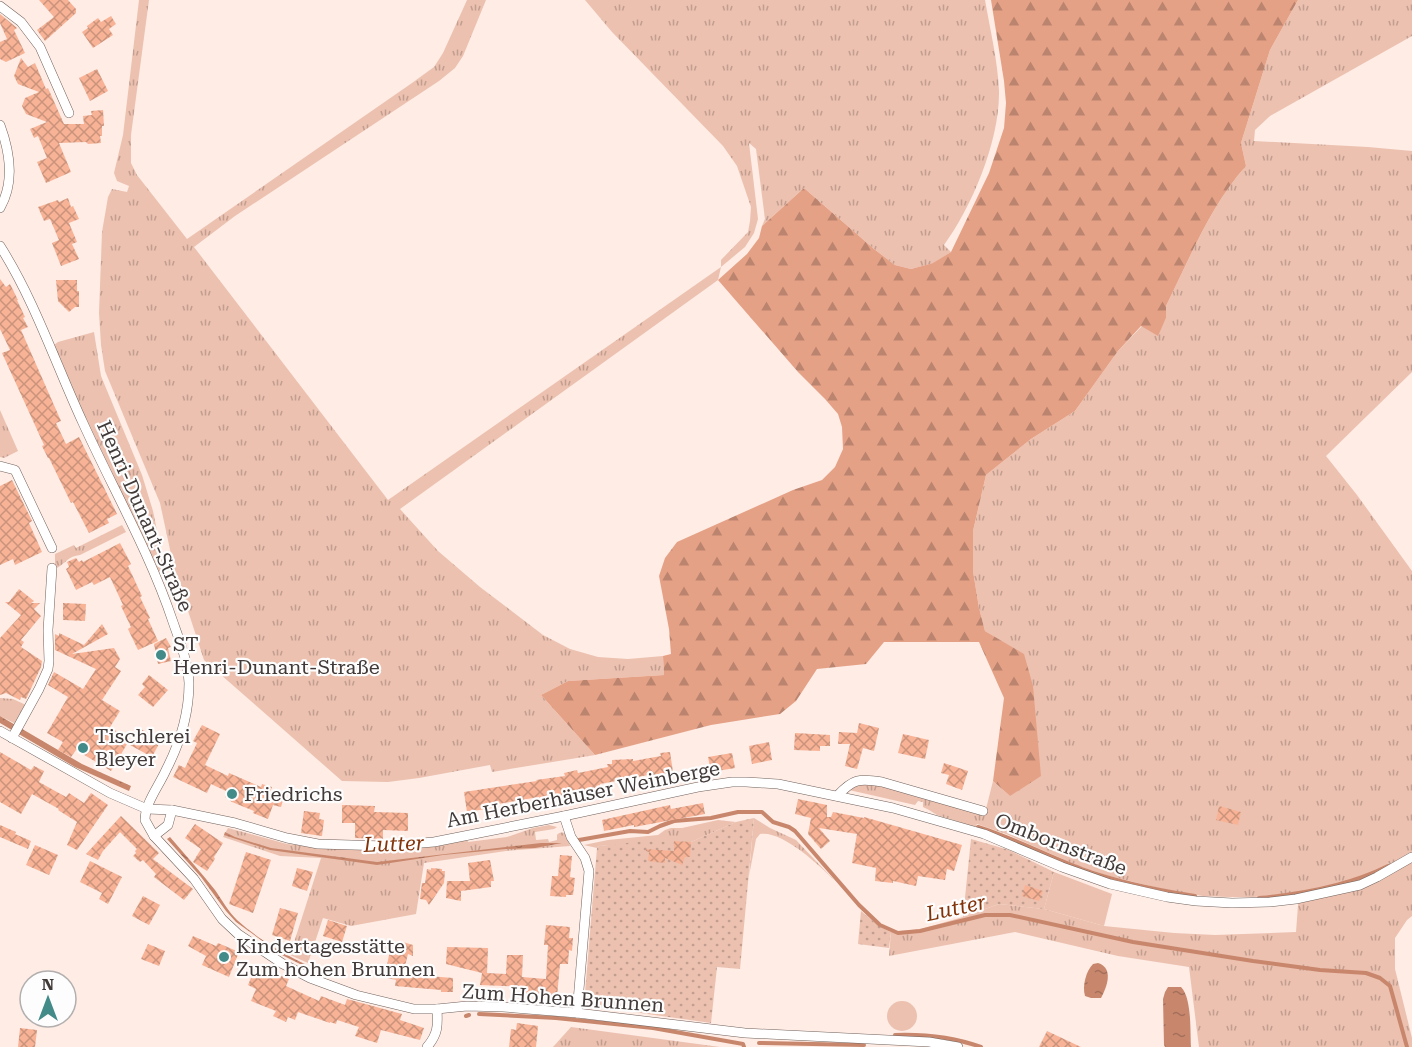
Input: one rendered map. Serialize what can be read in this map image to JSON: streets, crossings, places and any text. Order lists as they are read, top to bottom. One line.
{"streets":{"street":["Henri-Dunant-Straße","Am Herberhäuser Weinberge","Ombornstraße","Zum Hohen Brunnen"]},"crossings":[["Henri-Dunant-Straße","Am Herberhäuser Weinberge"],["Henri-Dunant-Straße","Zum Hohen Brunnen"],["Am Herberhäuser Weinberge","Ombornstraße"],["Am Herberhäuser Weinberge","Zum Hohen Brunnen"]],"water":["Lutter"],"places":["ST Henri-Dunant-Straße","Tischlerei Bleyer","Friedrichs","Kindertagesstätte Zum hohen Brunnen"],"north":"top"}
